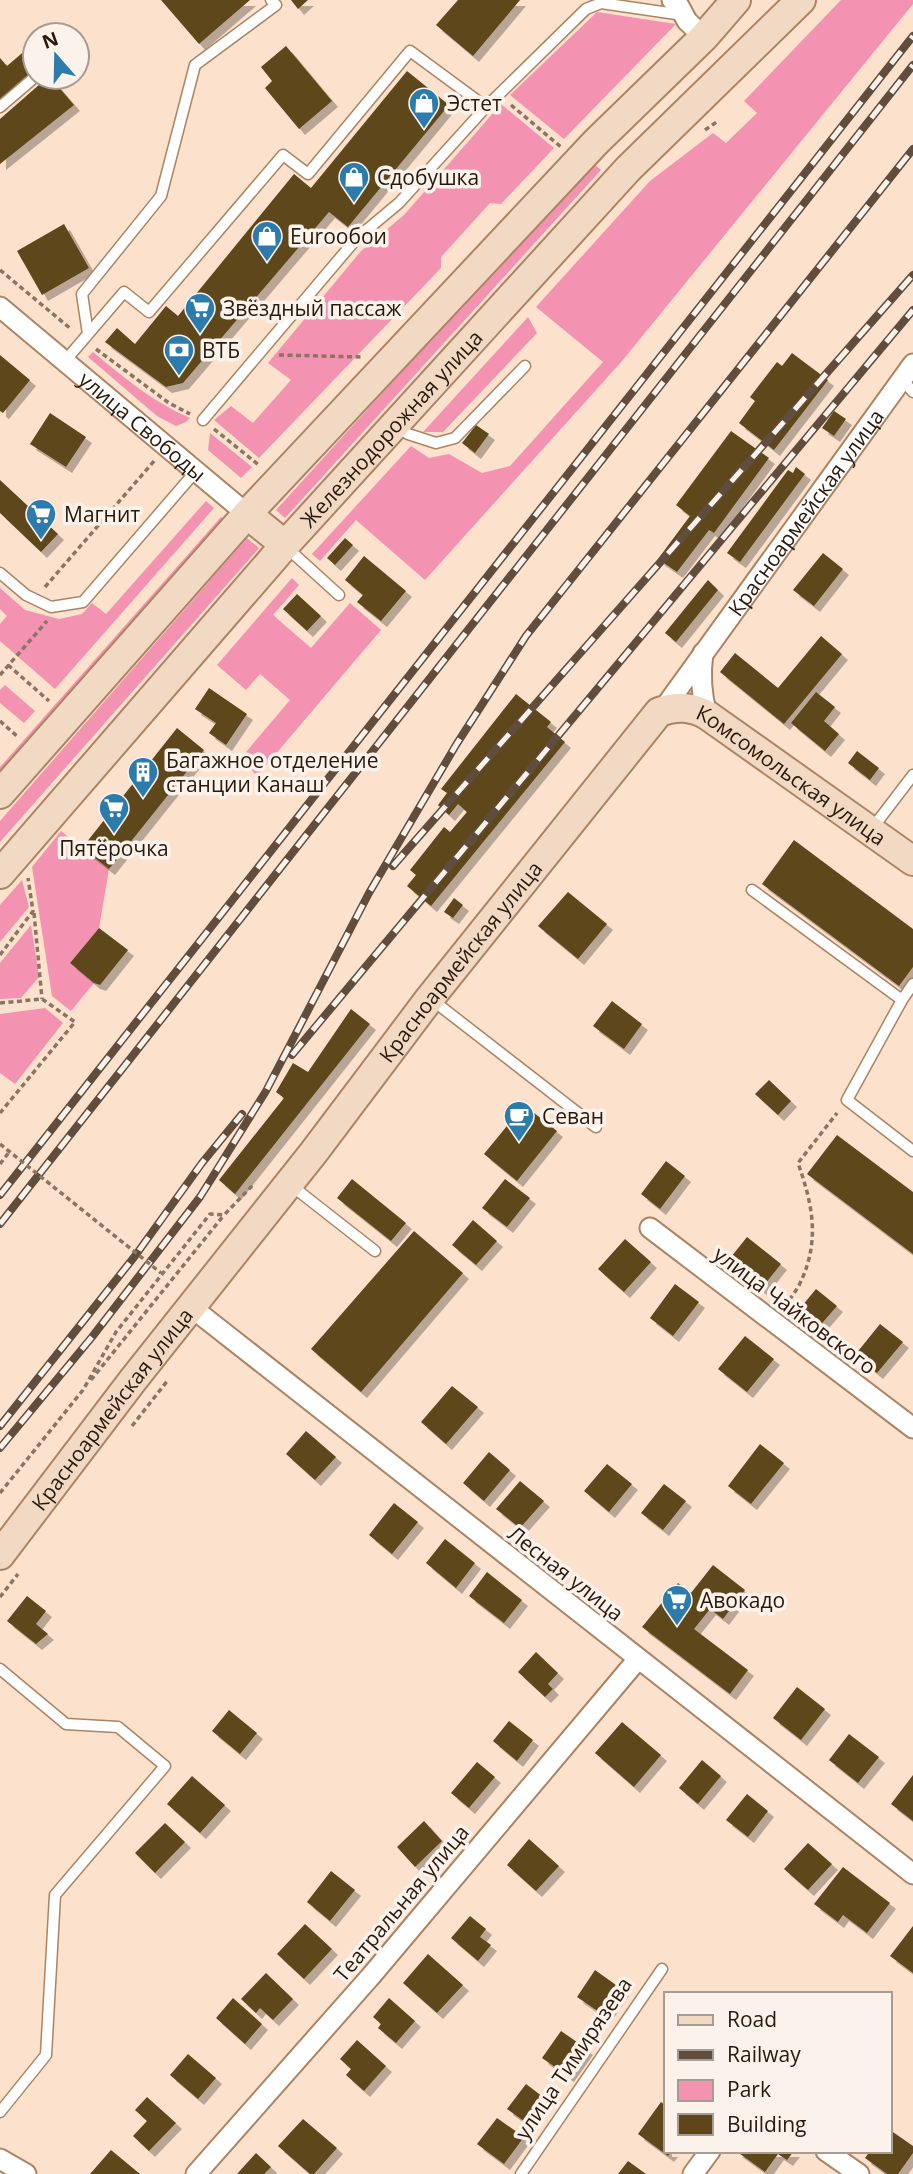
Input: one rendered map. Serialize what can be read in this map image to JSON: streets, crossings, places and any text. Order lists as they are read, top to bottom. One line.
{"streets":{"main road":["улица Свободы","Железнодорожная улица","Красноармейская улица","Комсомольская улица"],"street":["улица Чайковского","Лесная улица","Театральная улица"],"lane":["улица Тимирязева"]},"crossings":[["улица Свободы","Железнодорожная улица"],["Красноармейская улица","Комсомольская улица"],["Красноармейская улица","Лесная улица"],["Лесная улица","Театральная улица"]],"places":{"shop":["Эстет","Сдобушка","Euroобои"],"supermarket":["Звёздный пассаж","Магнит","Пятёрочка","Авокадо"],"bank":["ВТБ"],"building":["Багажное отделение станции Канаш"],"cafe":["Севан"]},"legend":["Road","Railway","Park","Building"],"north":"top"}
